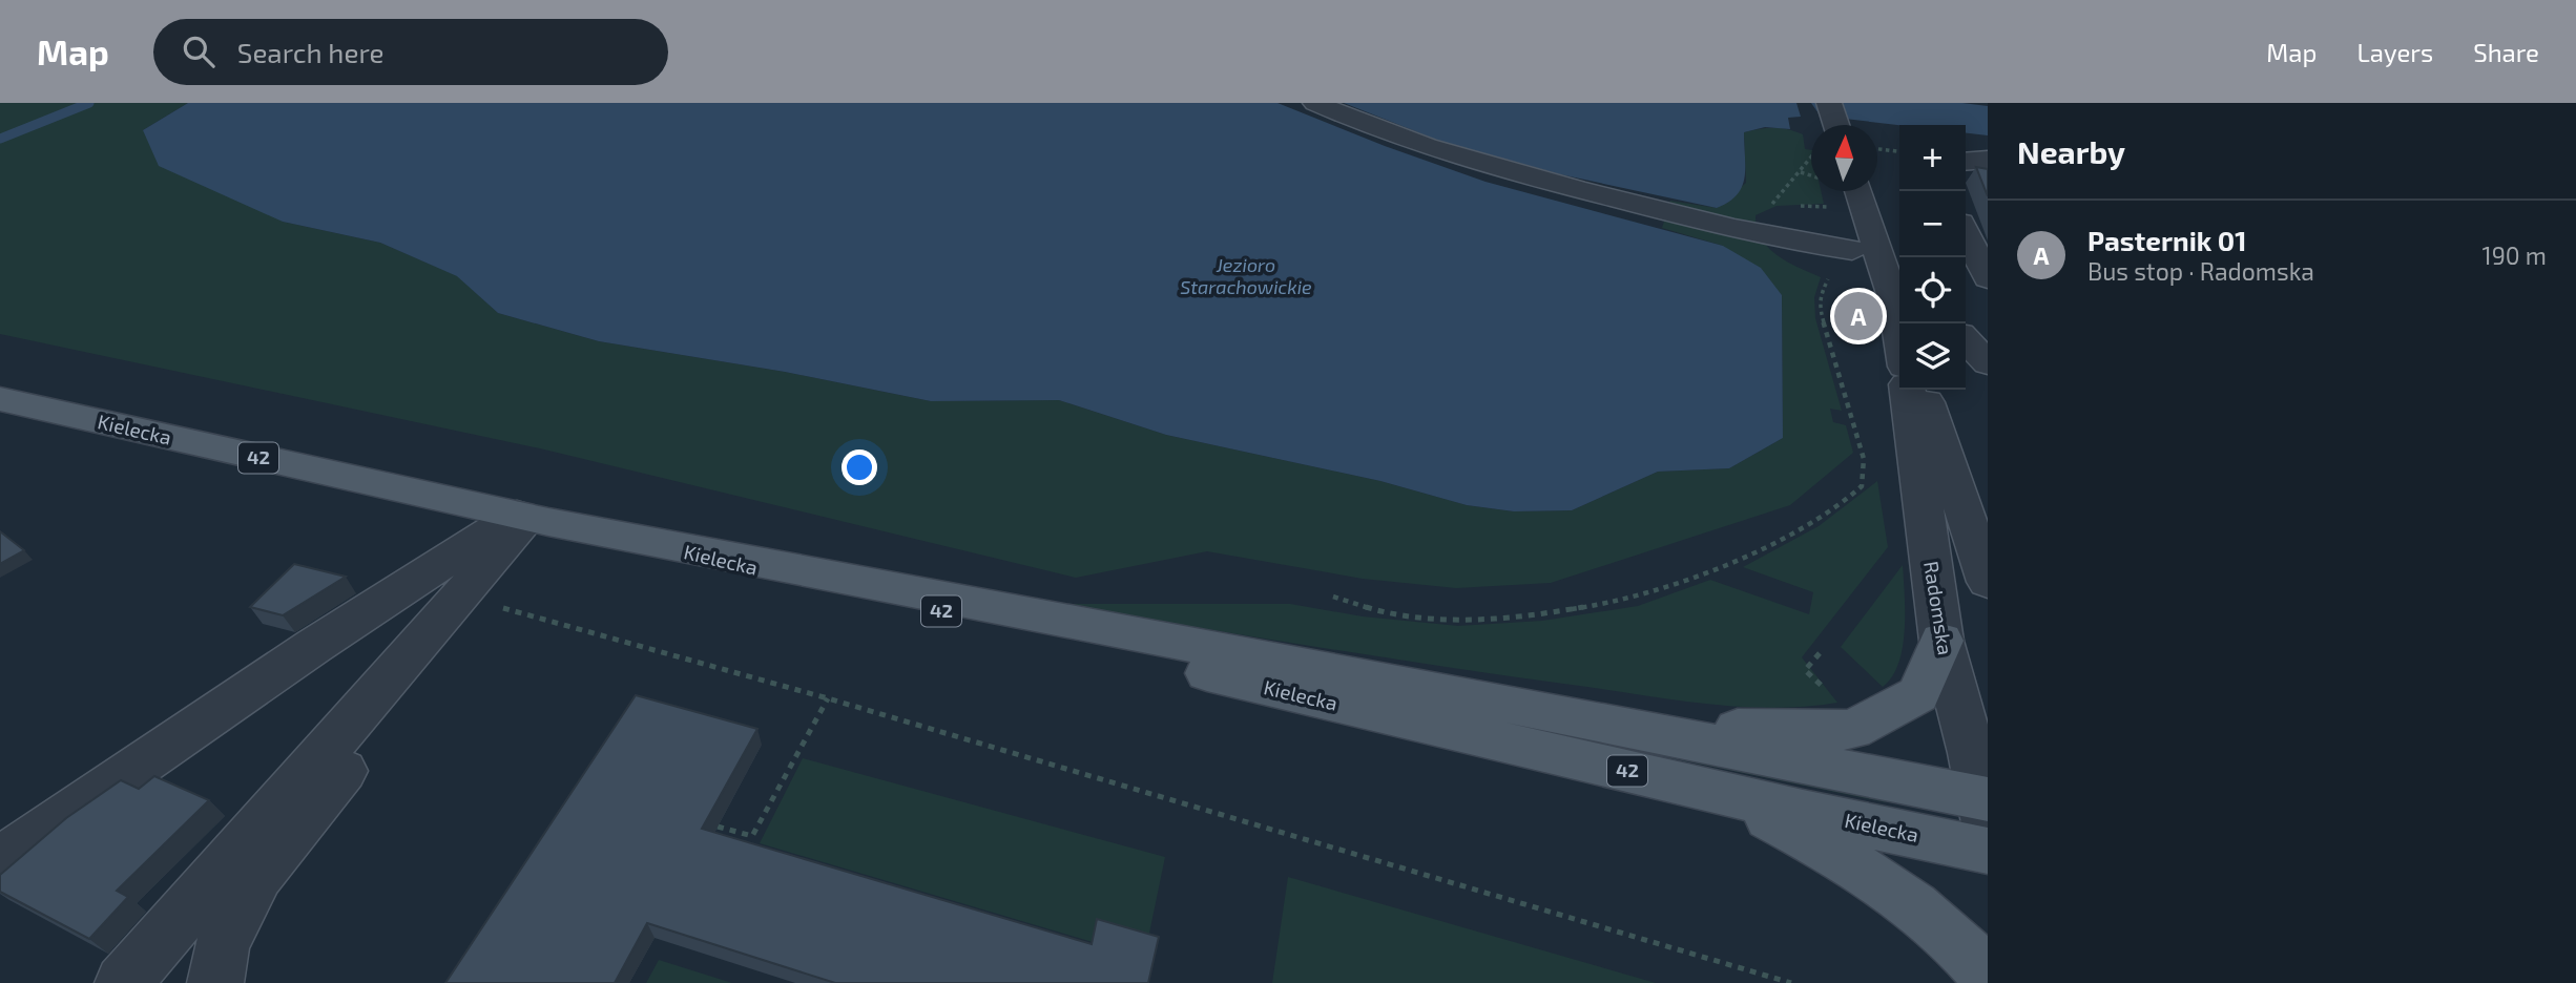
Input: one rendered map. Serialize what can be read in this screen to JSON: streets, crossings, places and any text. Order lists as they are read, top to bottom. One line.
{"streets":{"main road":["Kielecka","42"],"street":["Radomska"]},"crossings":[["Kielecka","Radomska"]],"water":["Jezioro Starachowickie"],"north":"top","page":{"header":"Map","search":"Search here","nav":["Map","Layers","Share"],"heading":"Nearby","map_buttons":["+","−"],"list":[{"mark":"A","name":"Pasternik 01","note":"Bus stop · Radomska","value":"190 m"}],"pins":"A"}}
